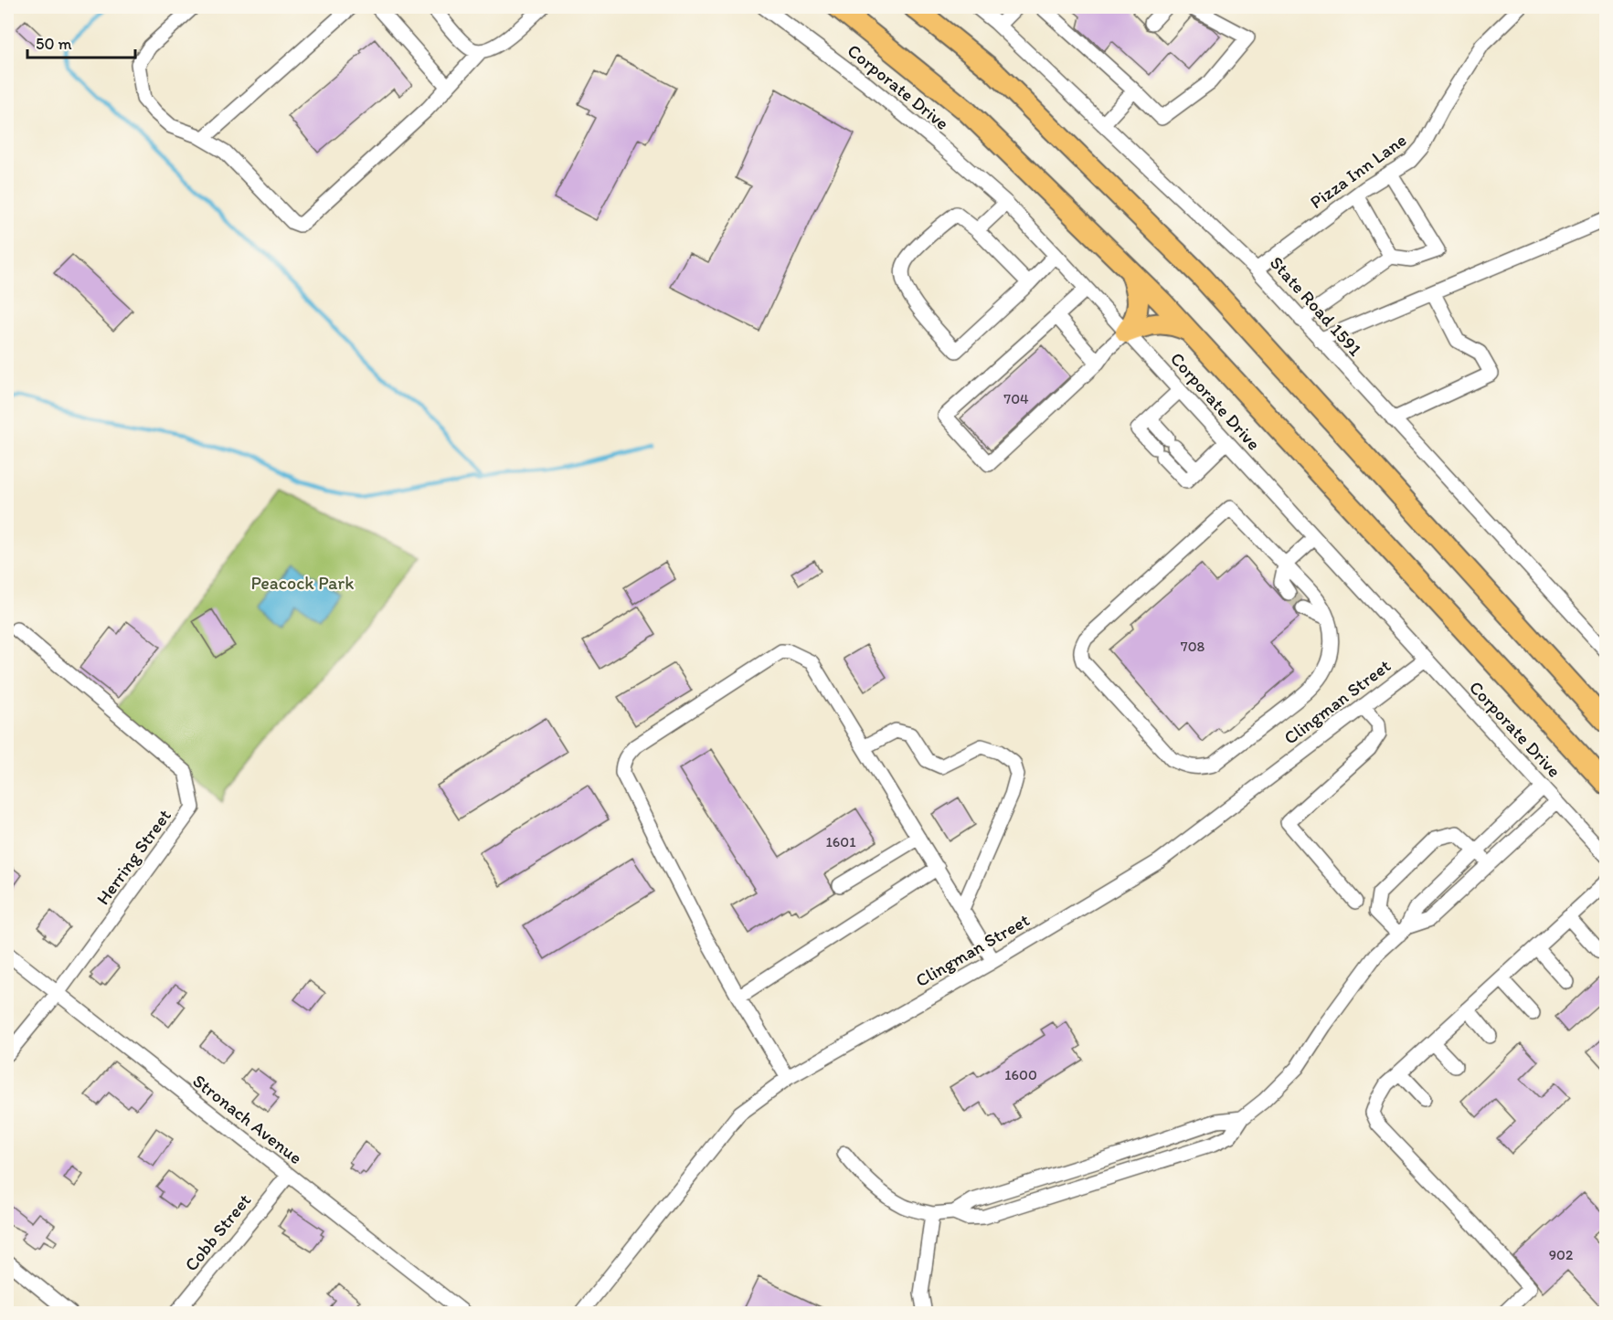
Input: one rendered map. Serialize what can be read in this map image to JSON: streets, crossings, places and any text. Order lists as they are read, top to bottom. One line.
{"streets":{"street":["Corporate Drive","Pizza Inn Lane","State Road 1591","Clingman Street","Herring Street","Stronach Avenue","Cobb Street"]},"crossings":[["Corporate Drive","Clingman Street"],["Pizza Inn Lane","State Road 1591"],["Herring Street","Stronach Avenue"],["Stronach Avenue","Cobb Street"]],"parks":["Peacock Park"],"house_numbers":["704","708","1601","1600","902"],"scale_bar":"50 m"}
